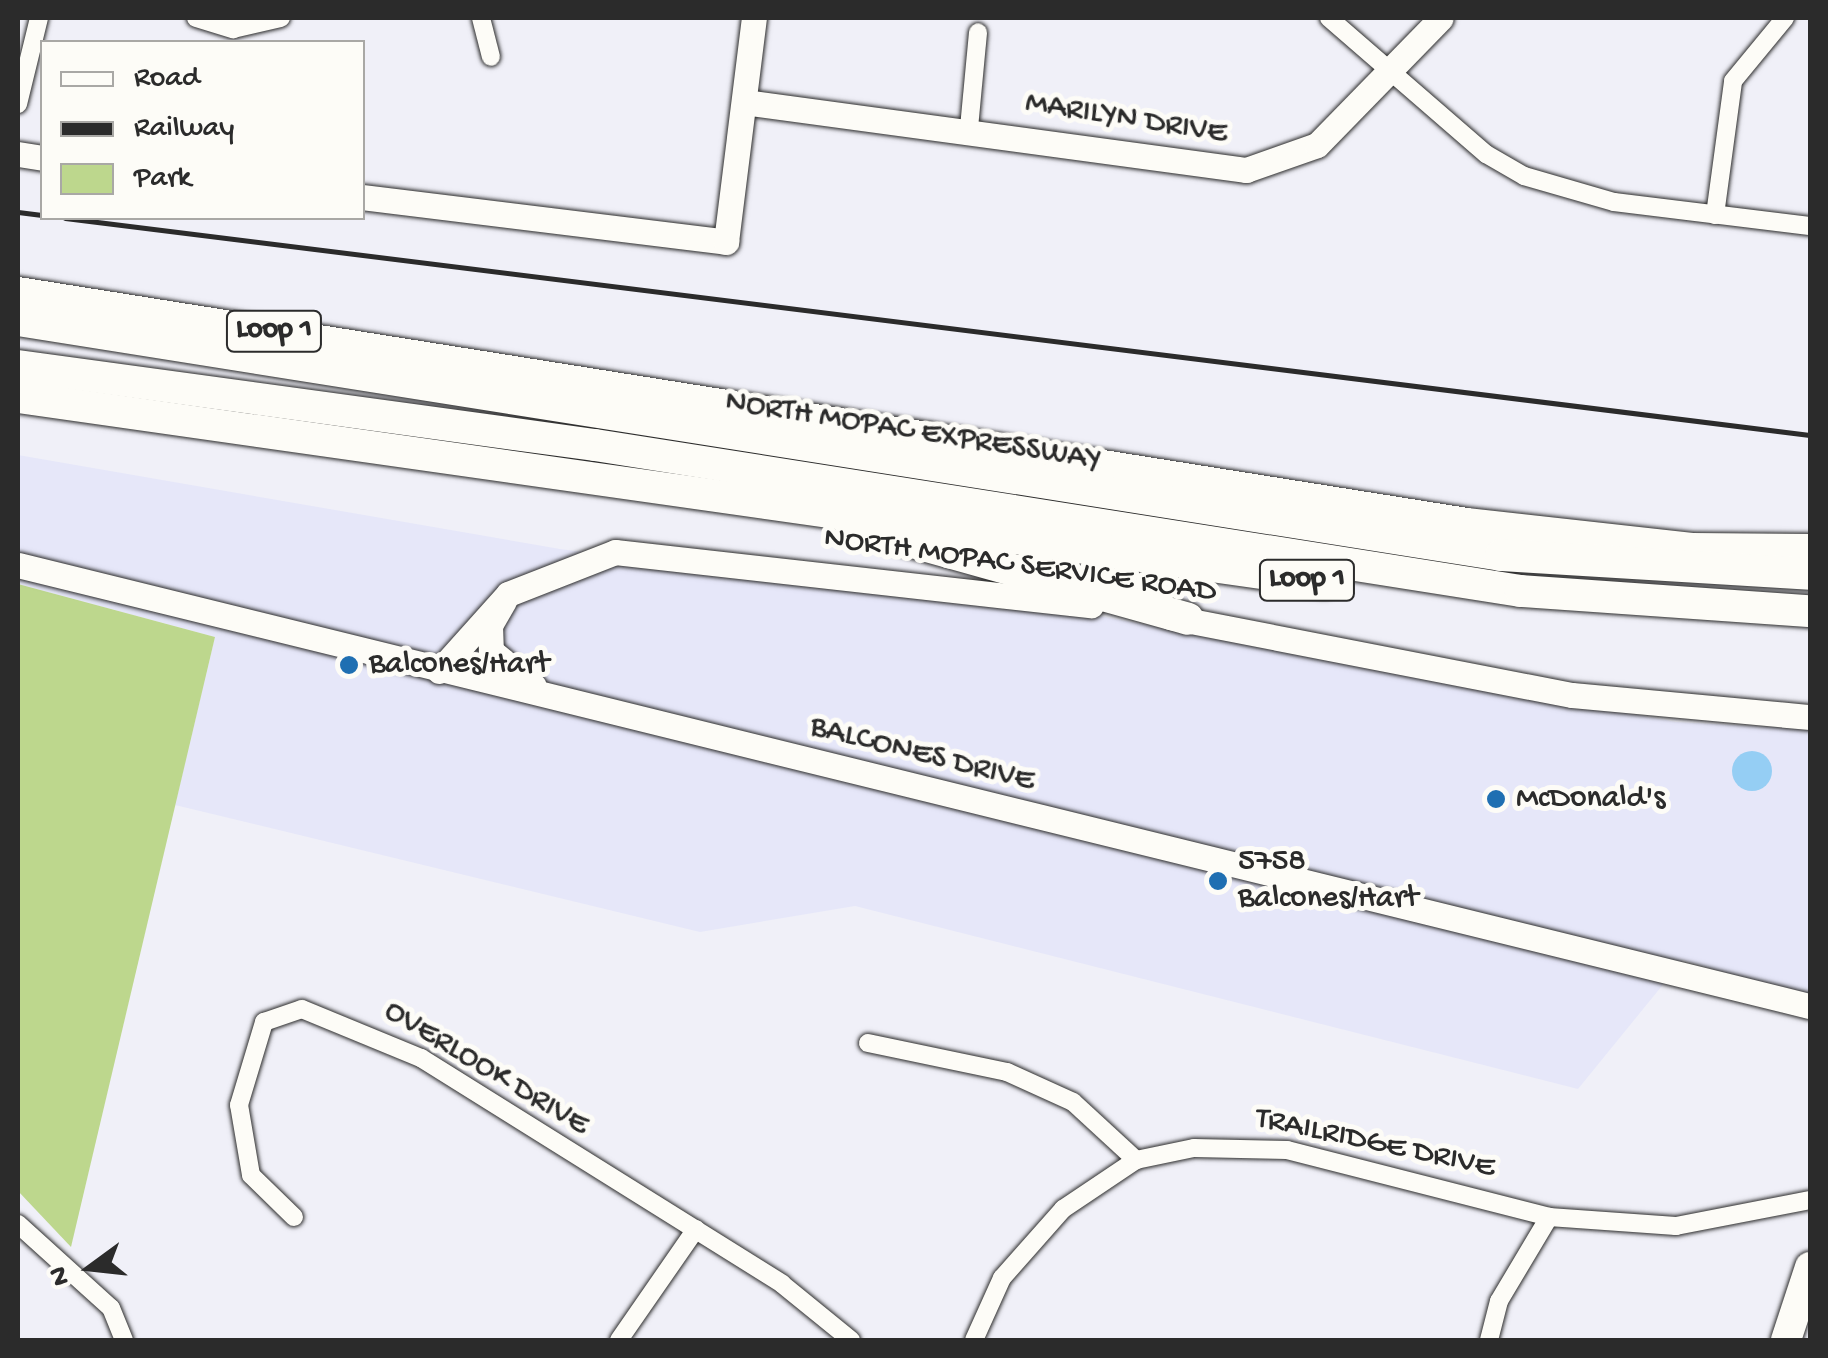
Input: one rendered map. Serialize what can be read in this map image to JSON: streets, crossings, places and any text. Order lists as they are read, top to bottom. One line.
{"streets":{"highway":["Loop 1","NORTH MOPAC EXPRESSWAY"],"street":["MARILYN DRIVE","NORTH MOPAC SERVICE ROAD","BALCONES DRIVE","OVERLOOK DRIVE","TRAILRIDGE DRIVE"]},"crossings":[["NORTH MOPAC SERVICE ROAD","BALCONES DRIVE"]],"places":["Balcones/Hart","McDonald's","5758 Balcones/Hart"],"legend":["Road","Railway","Park"],"north":"left"}
